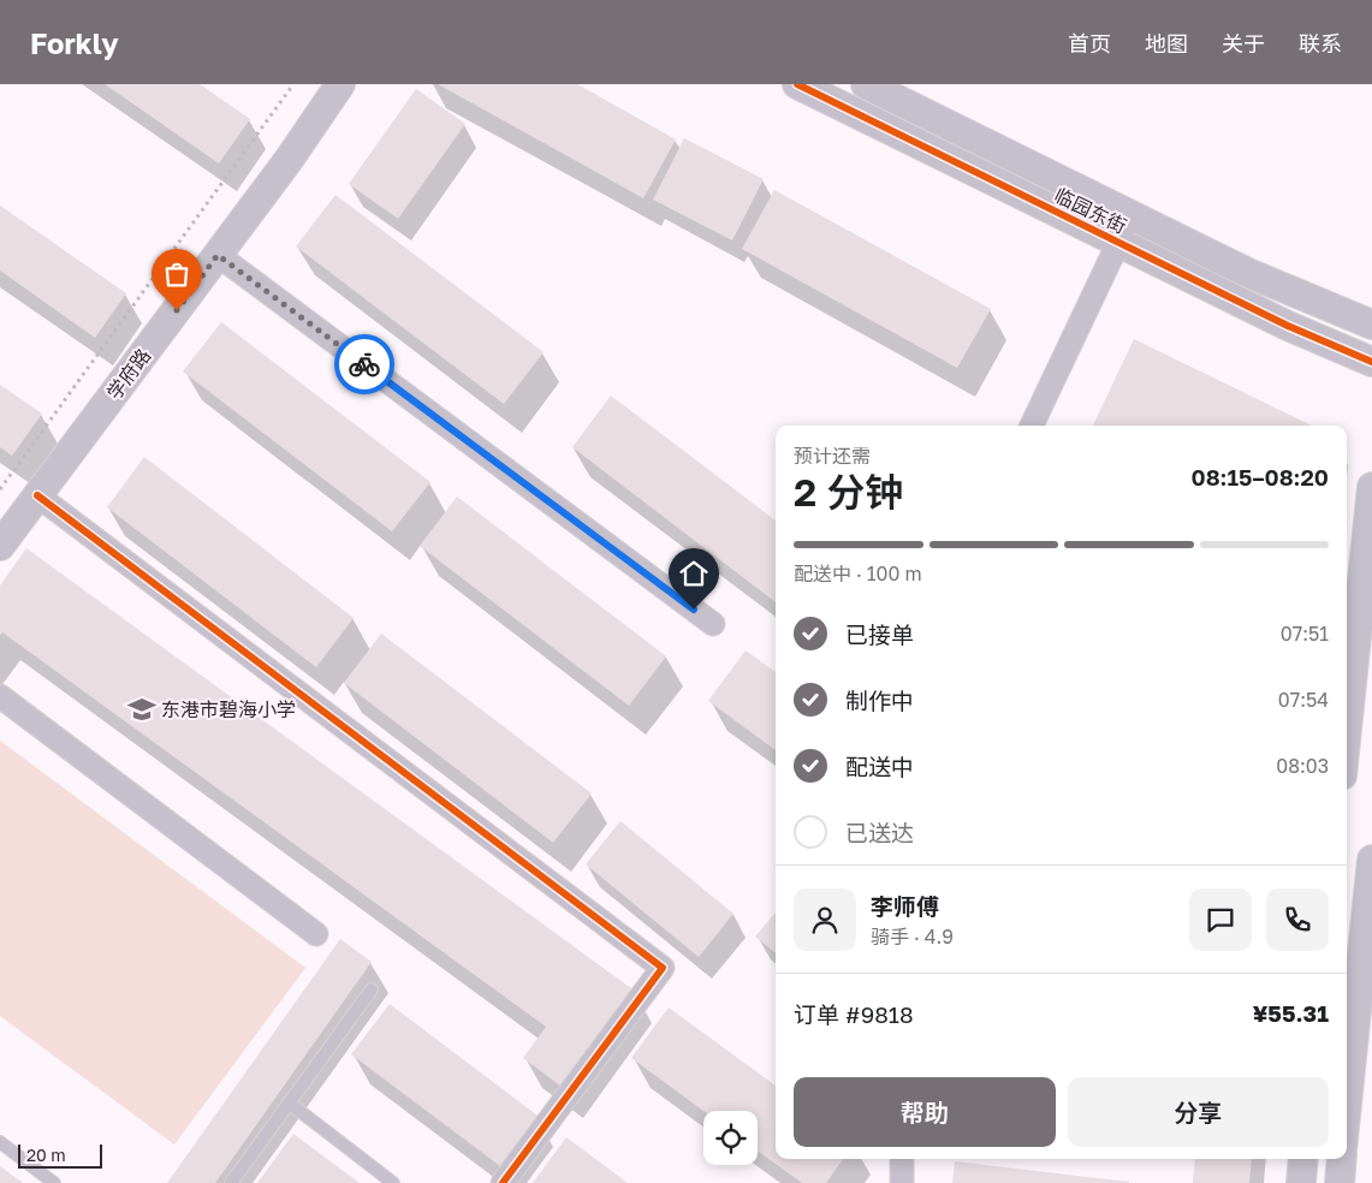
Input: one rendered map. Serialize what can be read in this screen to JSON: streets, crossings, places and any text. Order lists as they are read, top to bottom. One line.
{"streets":{"street":["临园东街","学府路"]},"places":{"school or university":["东港市碧海小学"]},"scale_bar":"20 m","page":{"header":"Forkly","nav":["首页","地图","关于","联系"],"heading":["2 分钟","预计还需","08:15–08:20"],"panel":["李师傅","骑手 · 4.9","订单 #9818","¥55.31"],"bar":"配送中 · 100 m","list":[["已接单","07:51"],["制作中","07:54"],["配送中","08:03"],"已送达"],"buttons":["帮助","分享"],"scale":"20 m"}}
